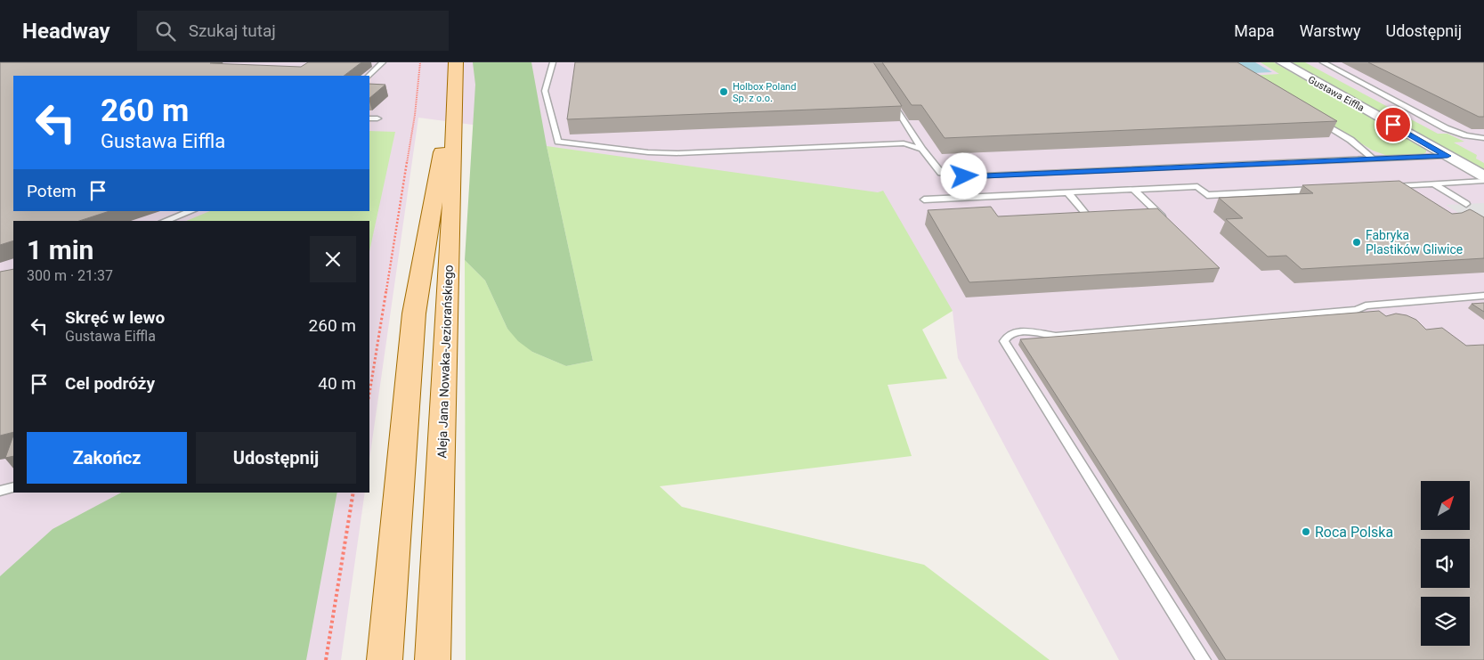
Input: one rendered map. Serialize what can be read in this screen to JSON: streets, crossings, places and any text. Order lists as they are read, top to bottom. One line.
{"streets":{"main road":["Aleja Jana Nowaka-Jeziorańskiego"],"street":["Gustawa Eiffla"]},"places":["Holbox Poland Sp. z o.o.","Fabryka Plastików Gliwice","Roca Polska"],"north":"top right","page":{"header":"Headway","search":"Szukaj tutaj","nav":["Mapa","Warstwy","Udostępnij"],"turn":["260 m","Gustawa Eiffla"],"then":"Potem","heading":["1 min","300 m · 21:37"],"list":[{"name":"Skręć w lewo","note":"Gustawa Eiffla","value":"260 m"},{"name":"Cel podróży","value":"40 m"}],"buttons":["Zakończ","Udostępnij"]}}
